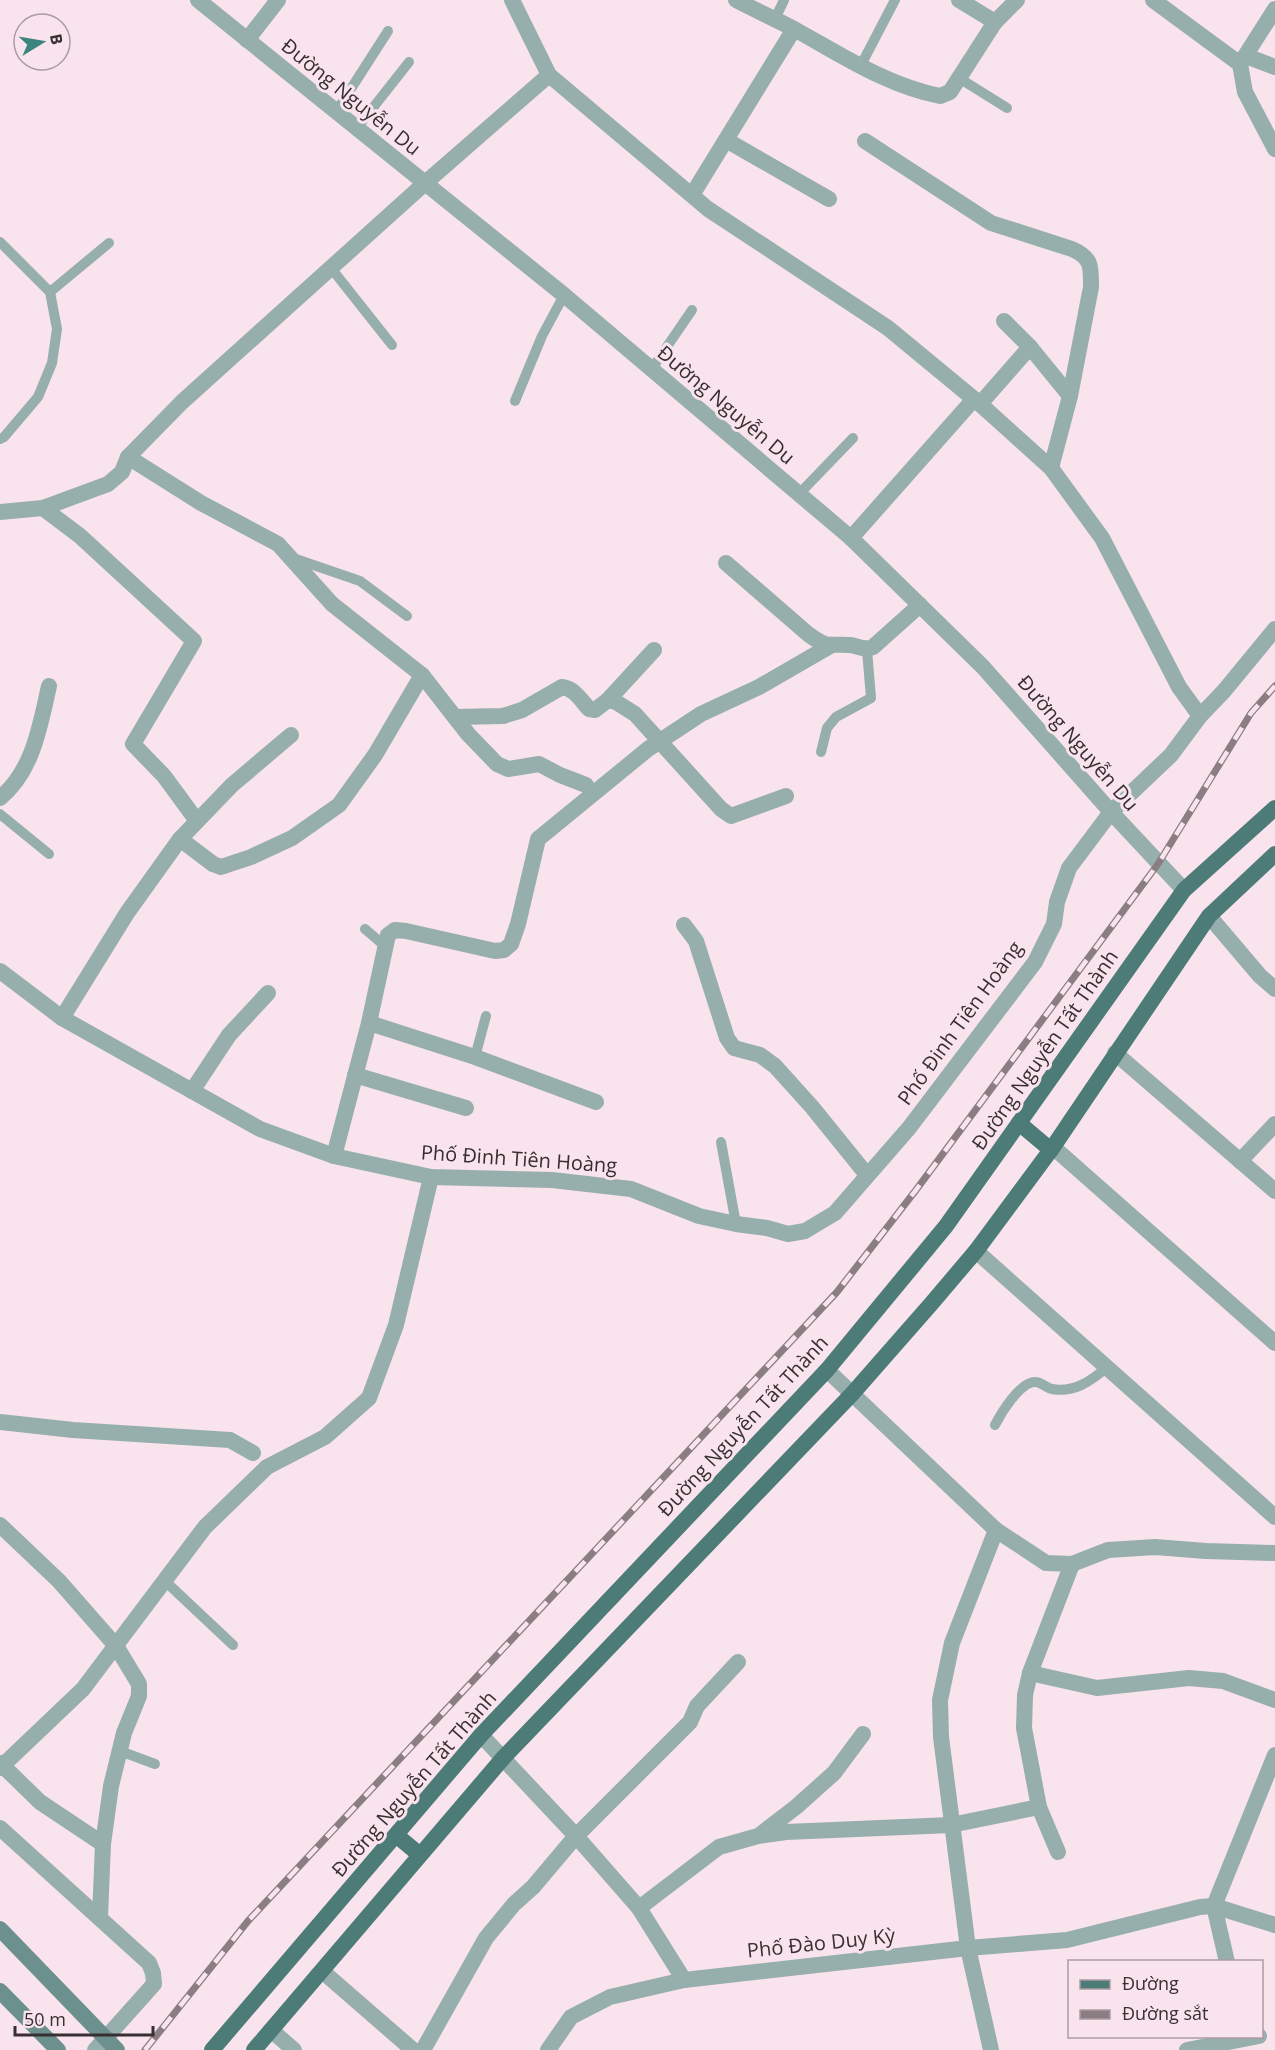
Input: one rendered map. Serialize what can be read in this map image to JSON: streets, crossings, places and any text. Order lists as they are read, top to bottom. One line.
{"streets":{"main road":["Đường Nguyễn Tất Thành"],"street":["Đường Nguyễn Du","Phố Đinh Tiên Hoàng","Phố Đào Duy Kỳ"]},"crossings":[["Đường Nguyễn Du","Phố Đinh Tiên Hoàng"],["Đường Nguyễn Du","Đường Nguyễn Tất Thành"]],"legend":["Đường","Đường sắt"],"scale_bar":"50 m","north":"right"}
